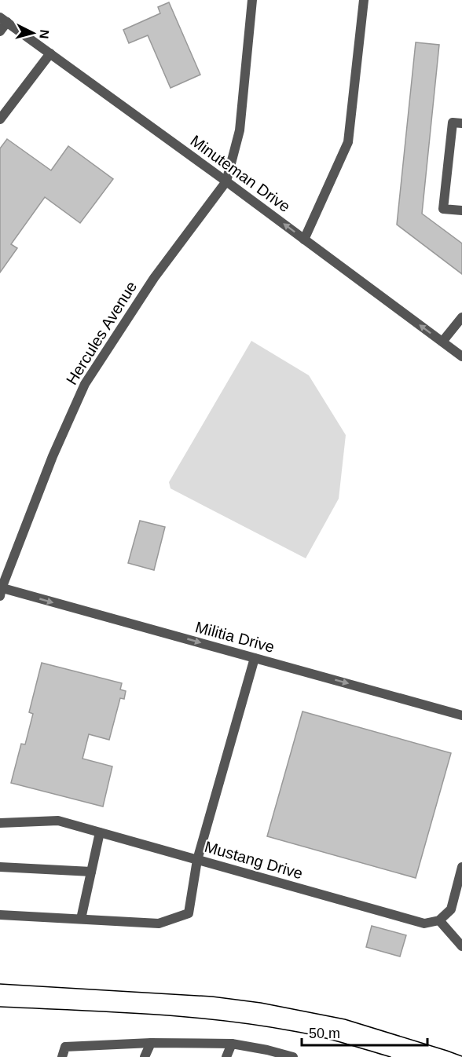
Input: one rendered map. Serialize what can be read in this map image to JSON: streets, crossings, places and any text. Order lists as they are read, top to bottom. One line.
{"streets":{"street":["Minuteman Drive","Hercules Avenue","Militia Drive","Mustang Drive"]},"crossings":[["Minuteman Drive","Hercules Avenue"],["Hercules Avenue","Militia Drive"]],"one_way":["Minuteman Drive","Militia Drive"],"scale_bar":"50 m","north":"right"}
